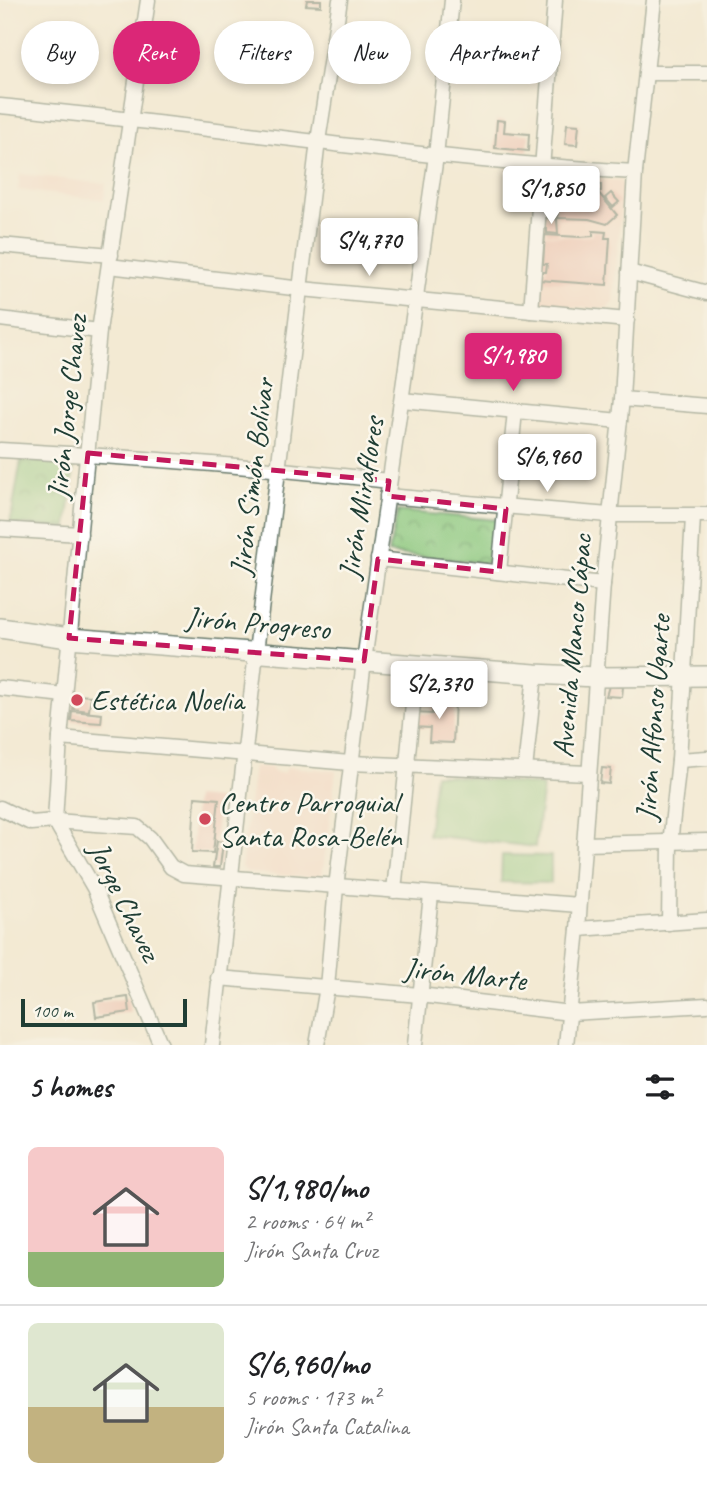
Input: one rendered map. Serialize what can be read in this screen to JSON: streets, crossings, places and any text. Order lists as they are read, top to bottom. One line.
{"streets":{"street":["Jirón Jorge Chavez","Jirón Simón Bolívar","Jirón Miraflores","Jirón Progreso","Avenida Manco Cápac","Jirón Alfonso Ugarte","Jorge Chavez","Jirón Marte"]},"crossings":[["Jirón Jorge Chavez","Jirón Progreso"],["Jirón Jorge Chavez","Jorge Chavez"],["Jirón Simón Bolívar","Jirón Progreso"],["Jirón Simón Bolívar","Jirón Marte"],["Jirón Miraflores","Jirón Progreso"],["Jirón Miraflores","Jirón Marte"],["Jirón Progreso","Avenida Manco Cápac"],["Jirón Progreso","Jirón Alfonso Ugarte"],["Avenida Manco Cápac","Jirón Marte"]],"places":["Estética Noelia","Centro Parroquial Santa Rosa-Belén"],"scale_bar":"100 m","page":{"chip":["Buy","Rent","Filters","New","Apartment"],"price":["S/1,850","S/4,770","S/1,980","S/6,960","S/2,370"],"scale":"100 m","heading":"5 homes","list":[{"name":"S/1,980/mo","note":"2 rooms · 64 m² · Jirón Santa Cruz"},{"name":"S/6,960/mo","note":"5 rooms · 173 m² · Jirón Santa Catalina"}]}}
